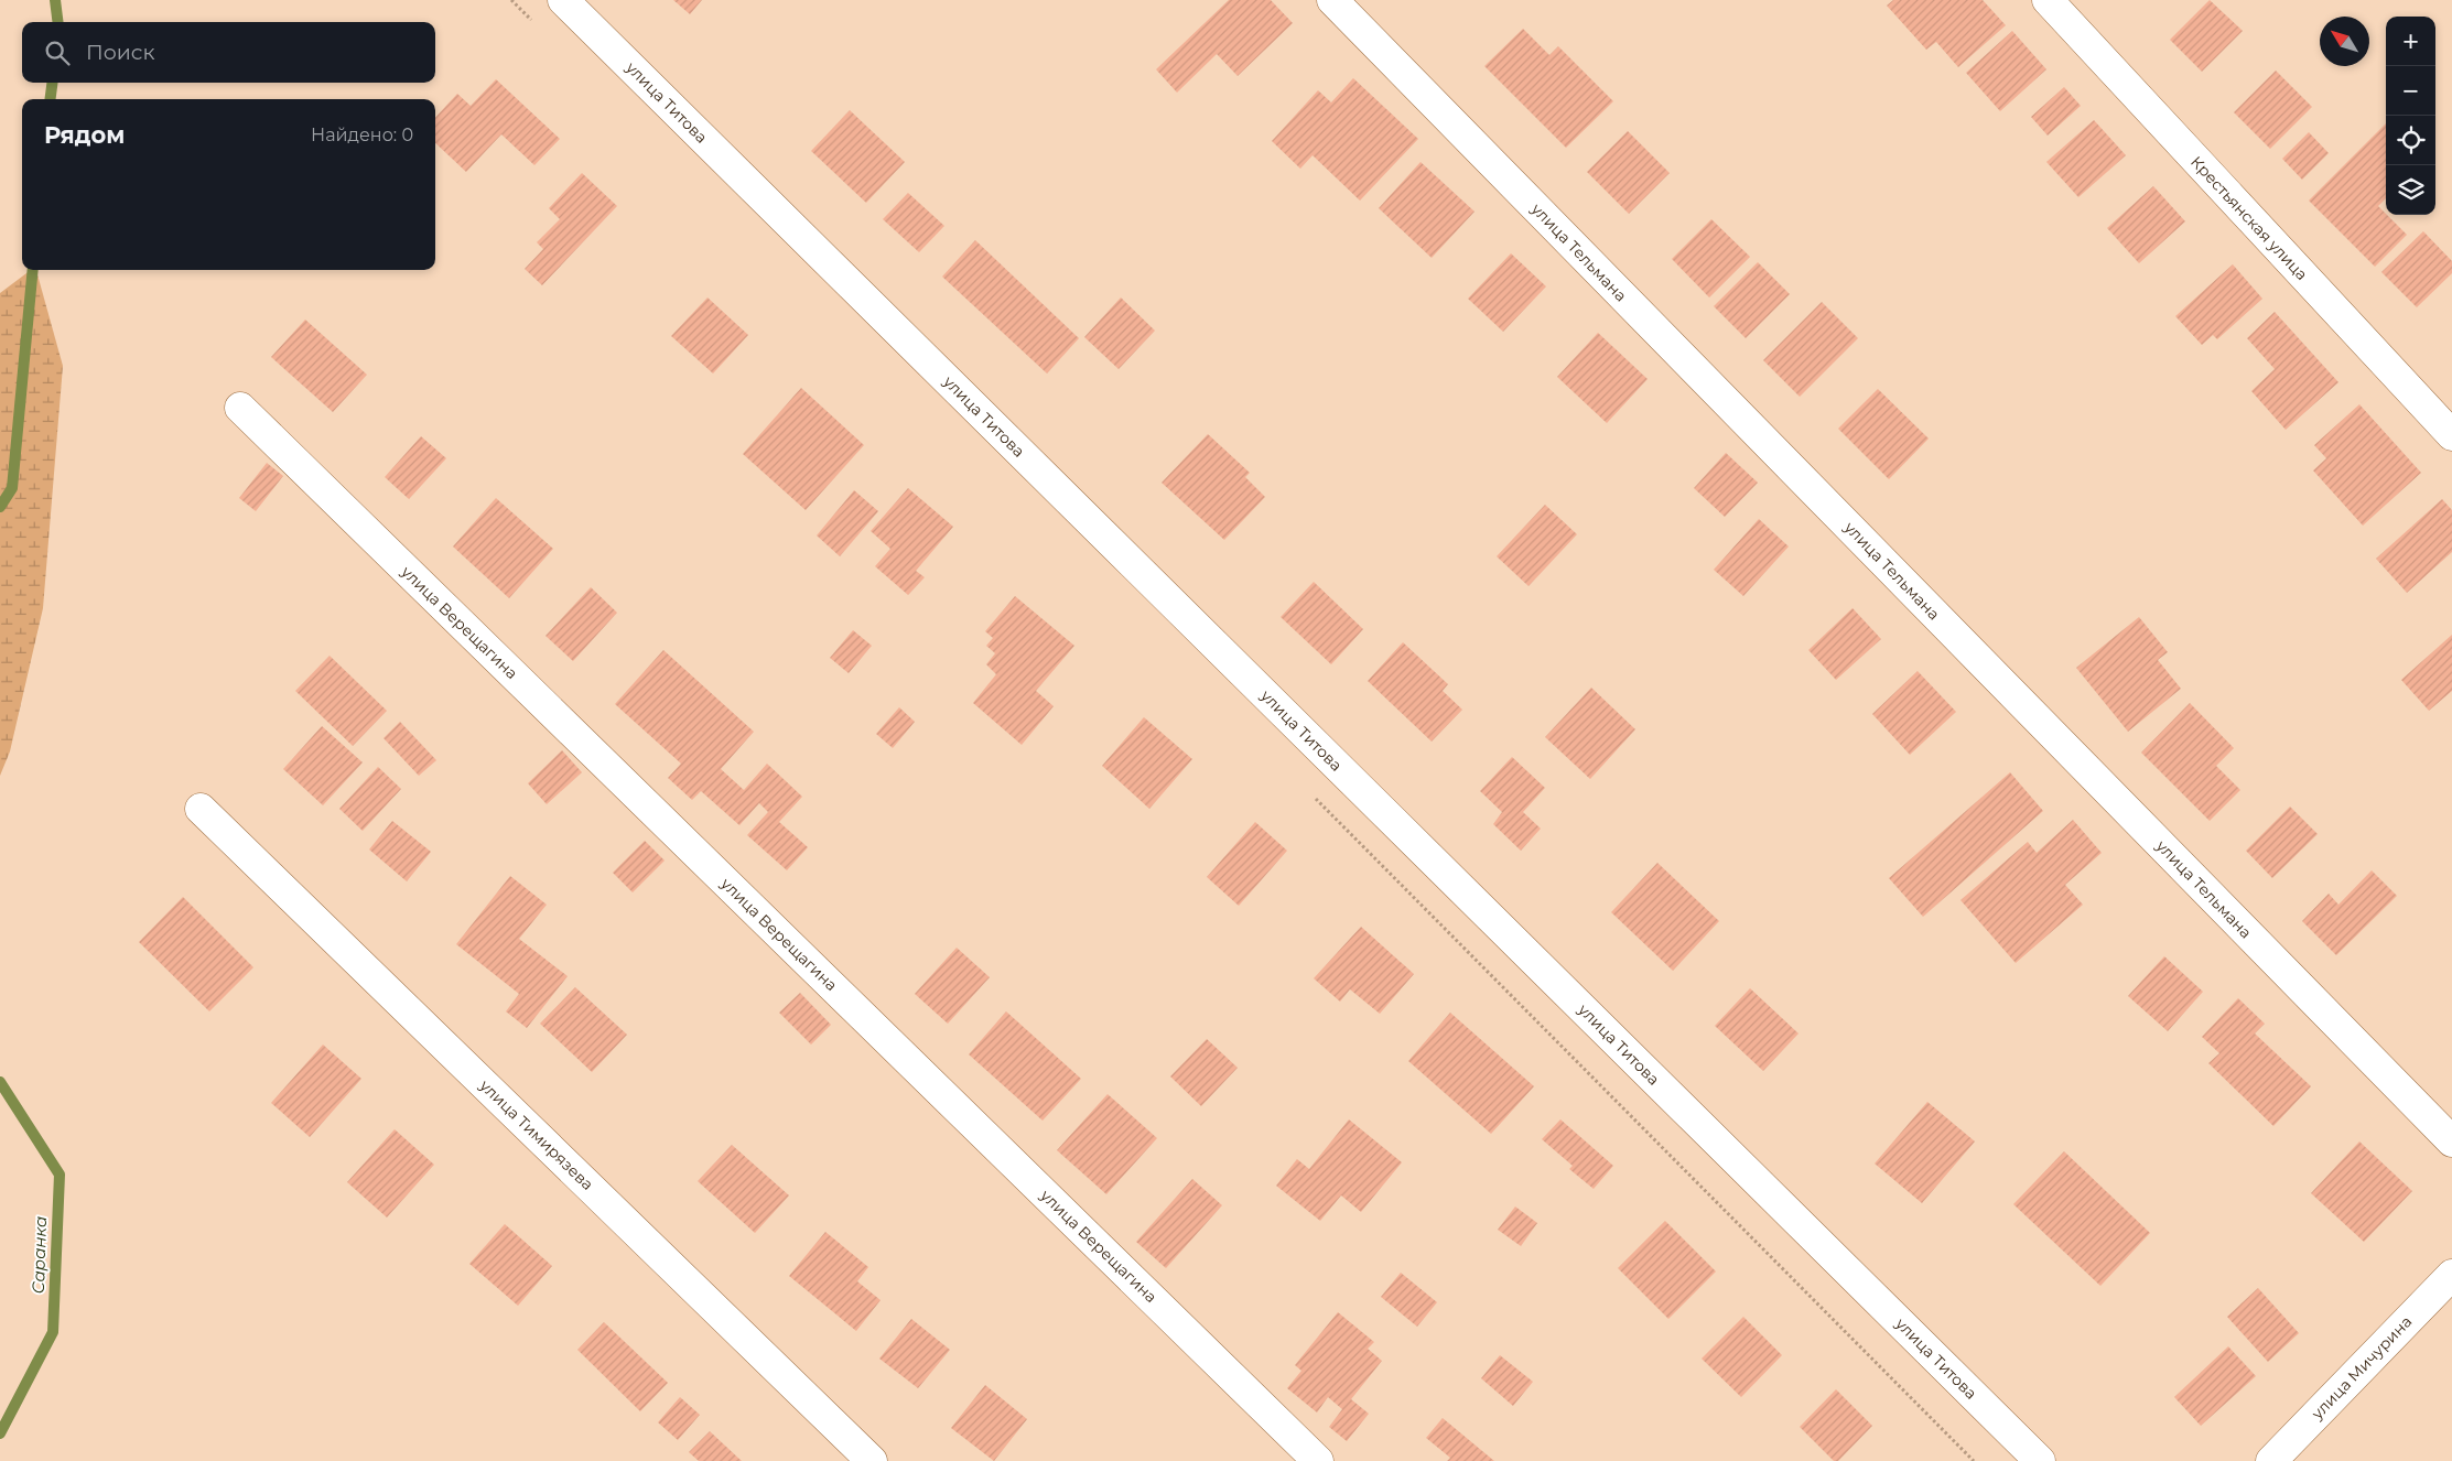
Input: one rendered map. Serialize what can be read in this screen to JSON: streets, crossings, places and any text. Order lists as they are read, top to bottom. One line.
{"streets":{"street":["улица Титова","Крестьянская улица","улица Тельмана","улица Верещагина","улица Тимирязева","улица Мичурина"]},"water":["Саранка"],"north":"top left","page":{"map_buttons":["+","−"],"search":"Поиск","heading":["Рядом","Найдено: 0"]}}
